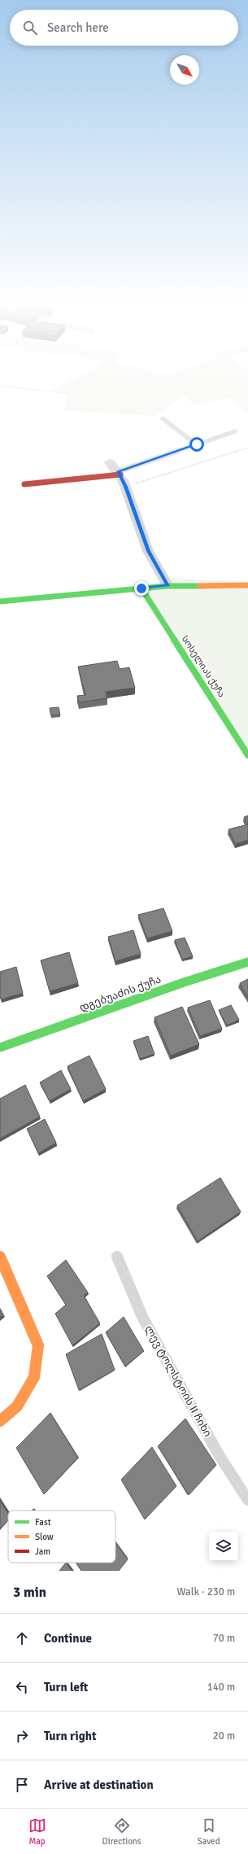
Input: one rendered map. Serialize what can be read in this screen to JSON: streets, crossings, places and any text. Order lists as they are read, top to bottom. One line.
{"streets":{"street":["სოსელიას ქუჩა","დგებუაძის ქუჩა"],"lane":["ლევ ტოლსტოის II ჩიხი"]},"legend":["Fast","Slow","Jam"],"north":"bottom right","page":{"search":"Search here","heading":["3 min","Walk · 230 m"],"list":[["Continue","70 m"],["Turn left","140 m"],["Turn right","20 m"],"Arrive at destination"],"nav":["Map","Directions","Saved"]}}
